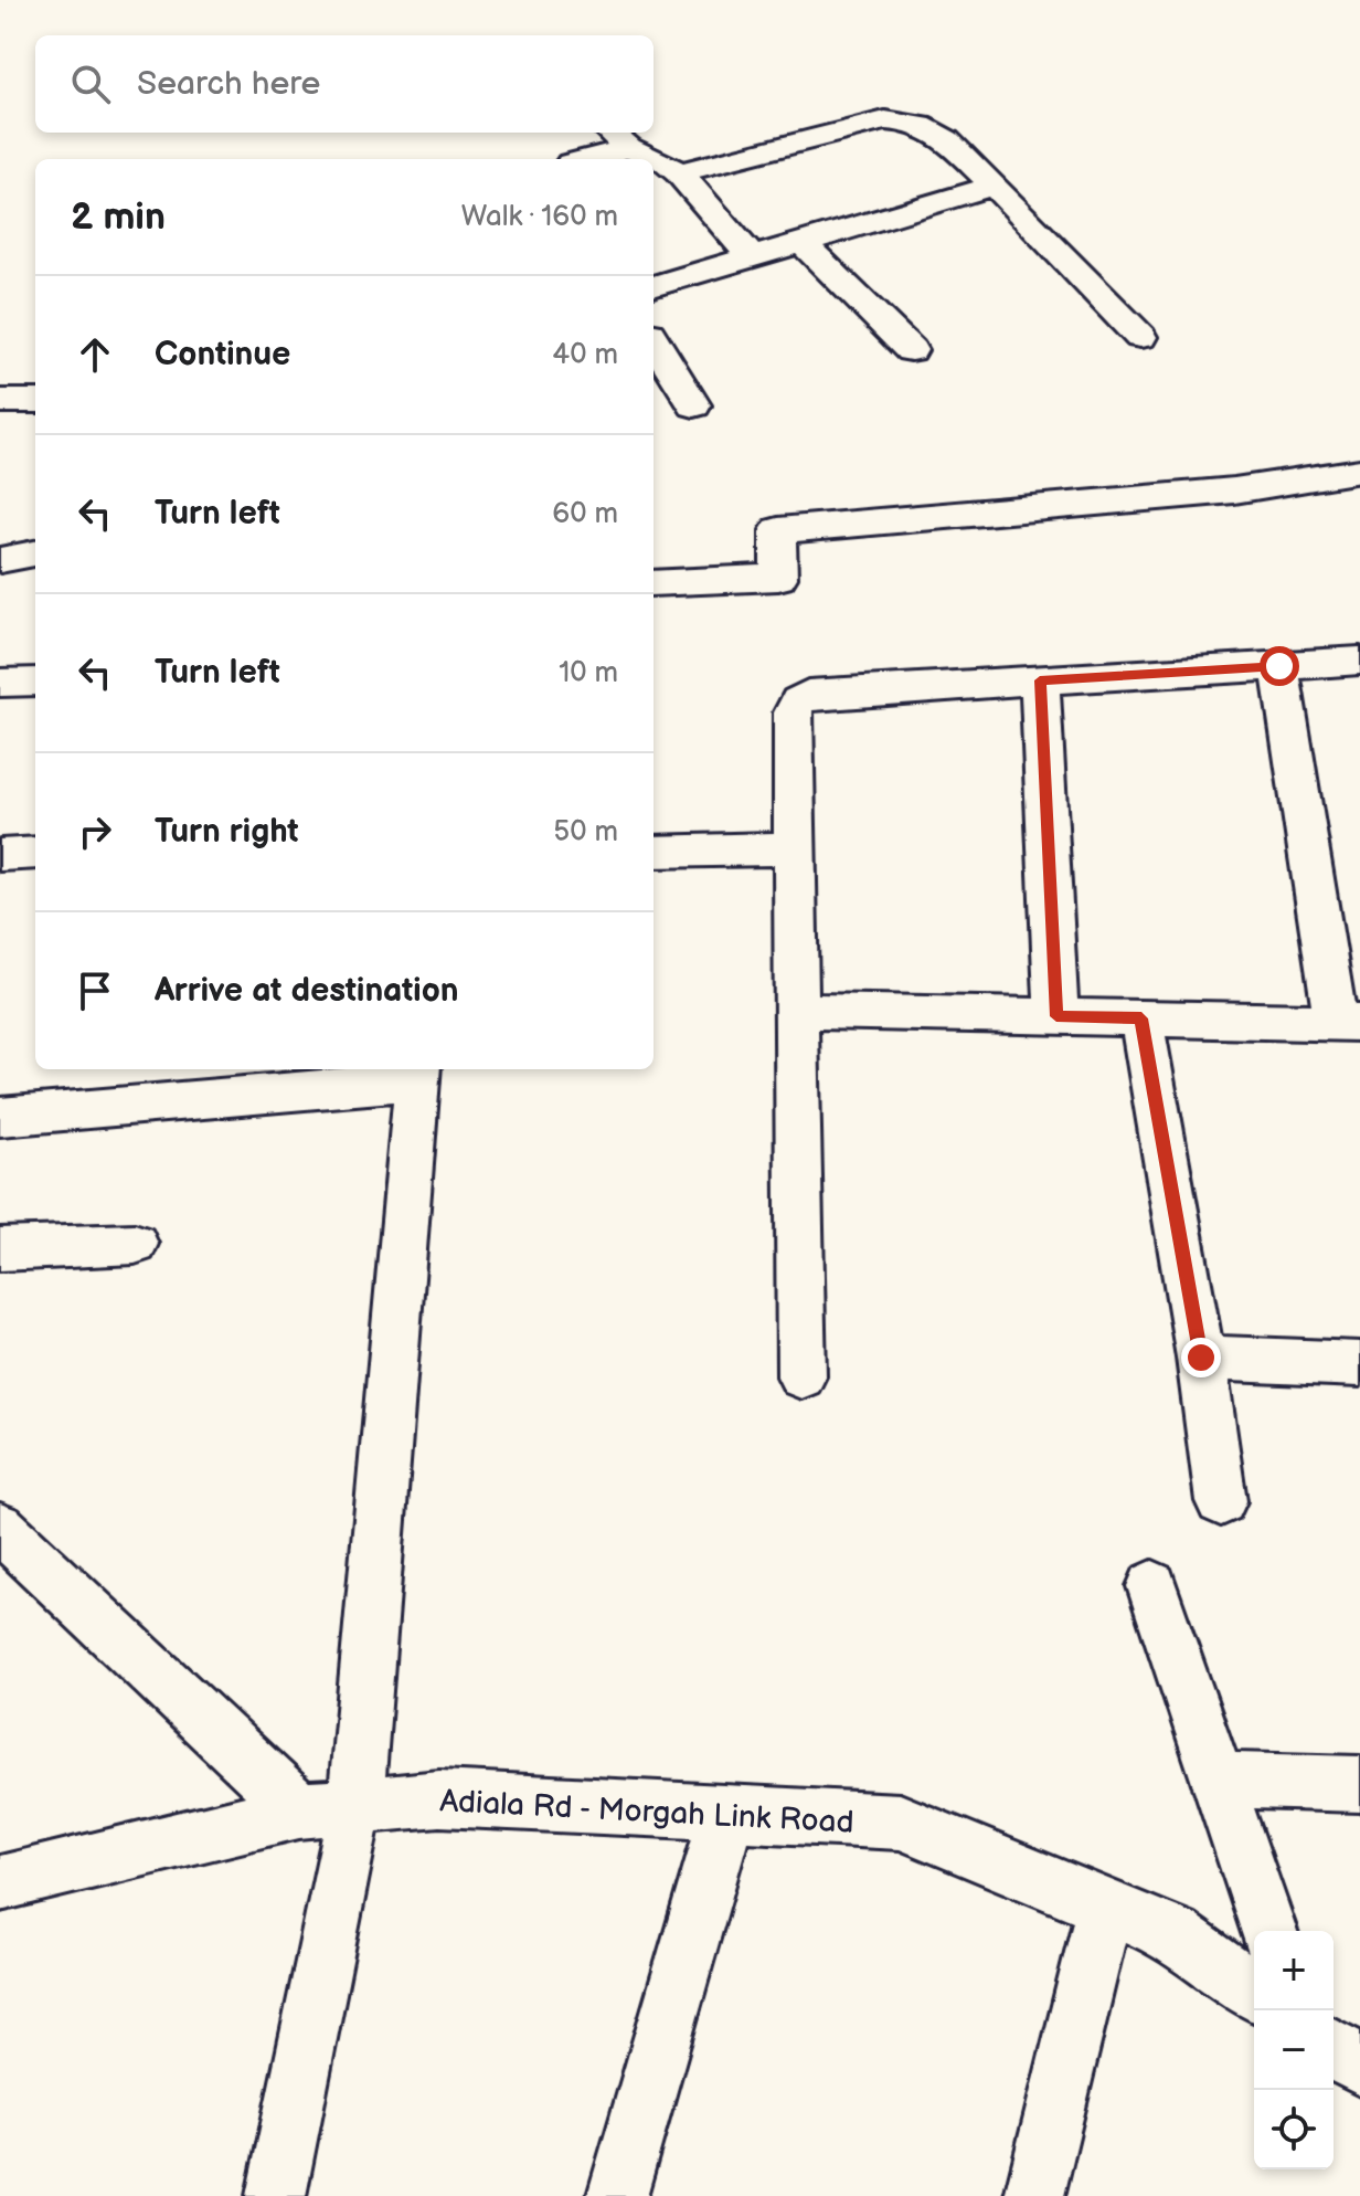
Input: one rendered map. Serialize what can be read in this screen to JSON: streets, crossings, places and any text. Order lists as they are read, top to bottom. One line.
{"streets":{"street":["Adiala Rd - Morgah Link Road"]},"page":{"search":"Search here","heading":["2 min","Walk · 160 m"],"list":[["Continue","40 m"],["Turn left","60 m"],["Turn left","10 m"],["Turn right","50 m"],"Arrive at destination"],"map_buttons":["+","−"]}}
